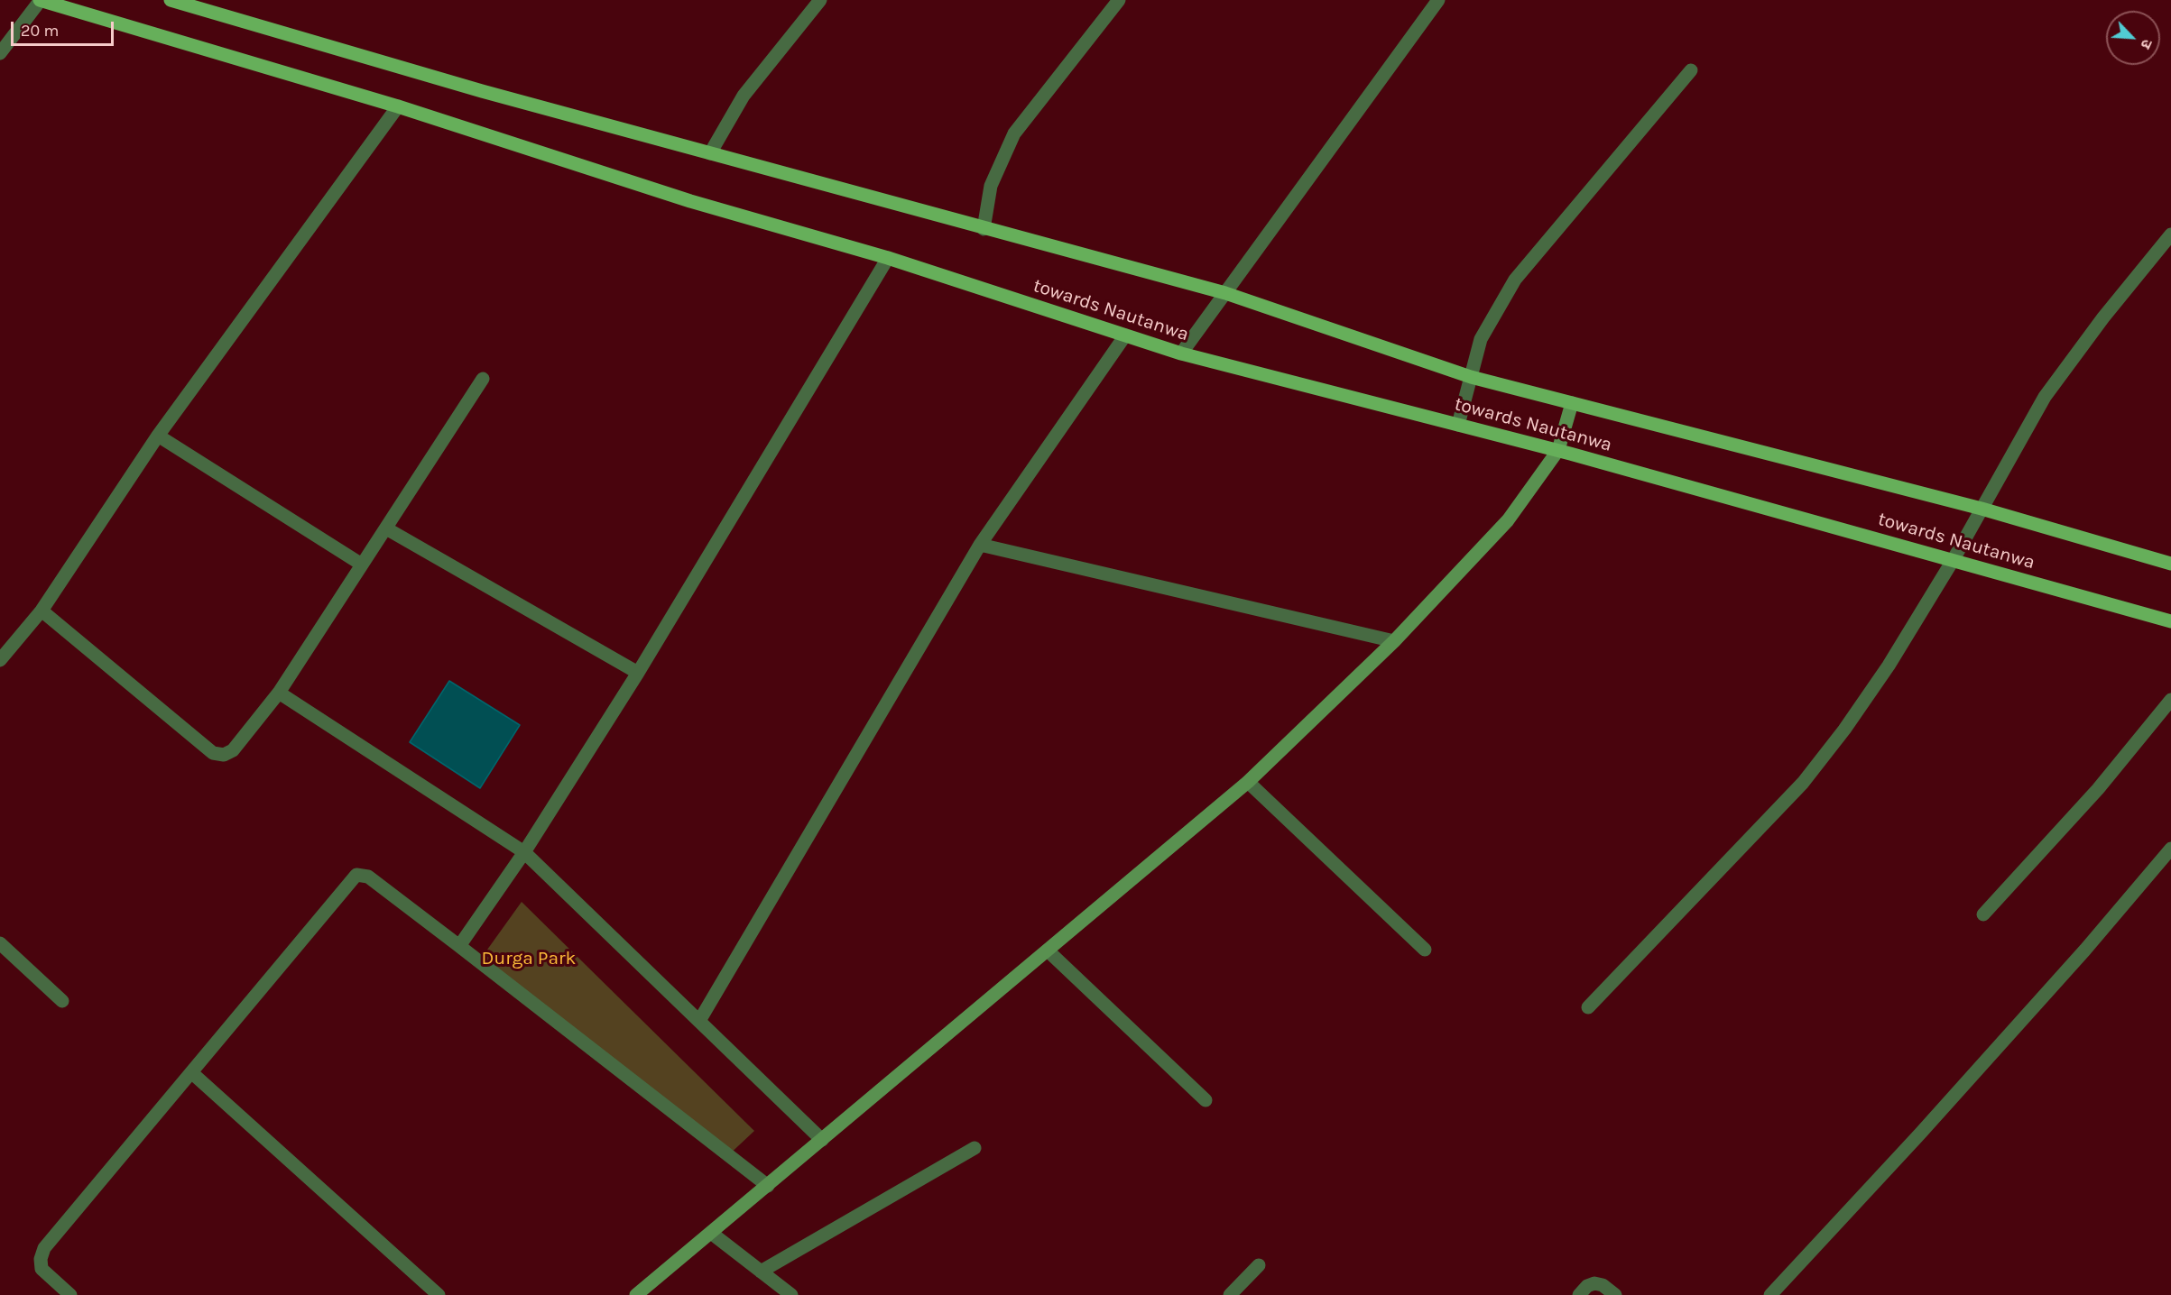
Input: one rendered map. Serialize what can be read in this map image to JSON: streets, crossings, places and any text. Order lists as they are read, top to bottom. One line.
{"streets":{"main road":["towards Nautanwa"]},"parks":["Durga Park"],"scale_bar":"20 m","north":"bottom right"}
